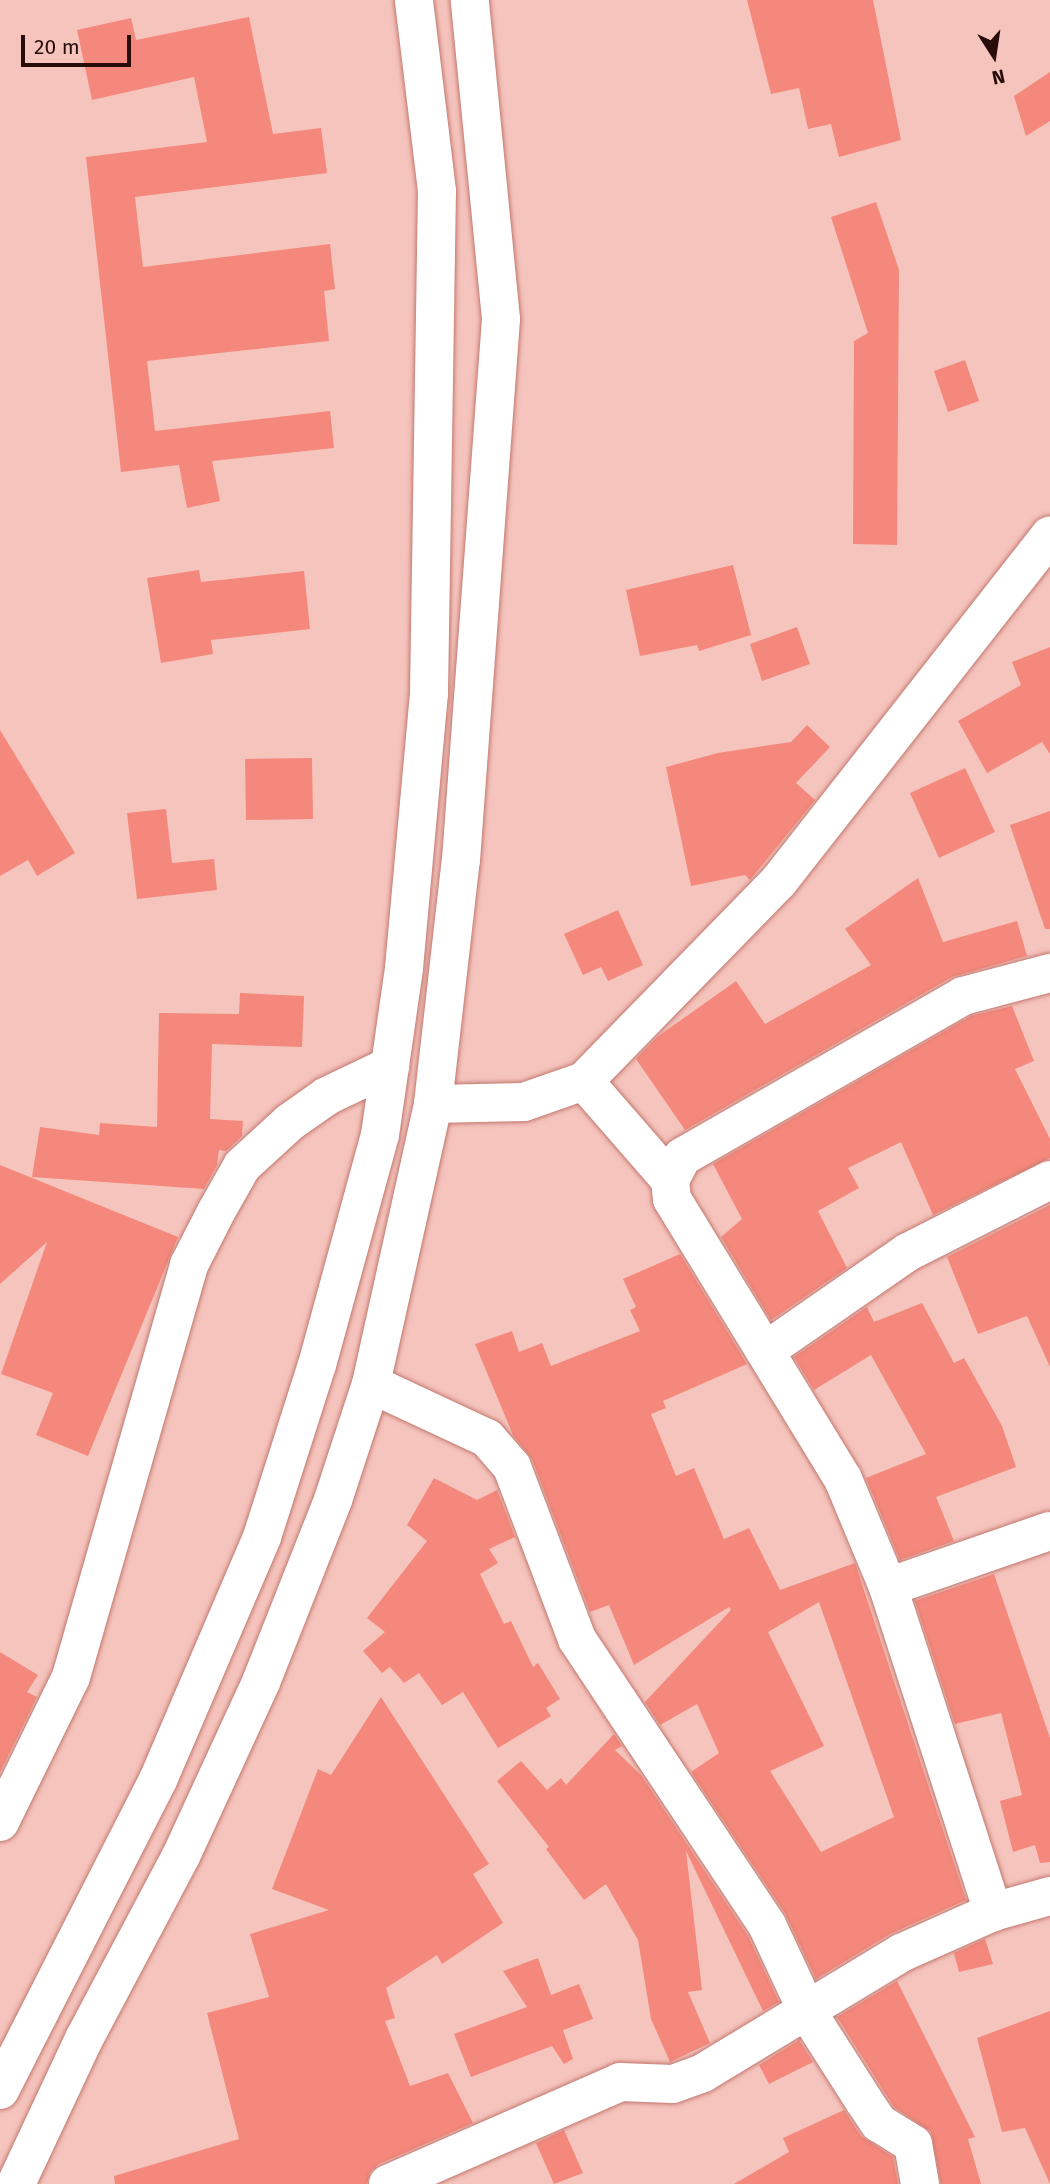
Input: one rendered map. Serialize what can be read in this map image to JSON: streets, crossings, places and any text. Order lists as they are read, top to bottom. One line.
{"scale_bar":"20 m","north":"bottom"}
